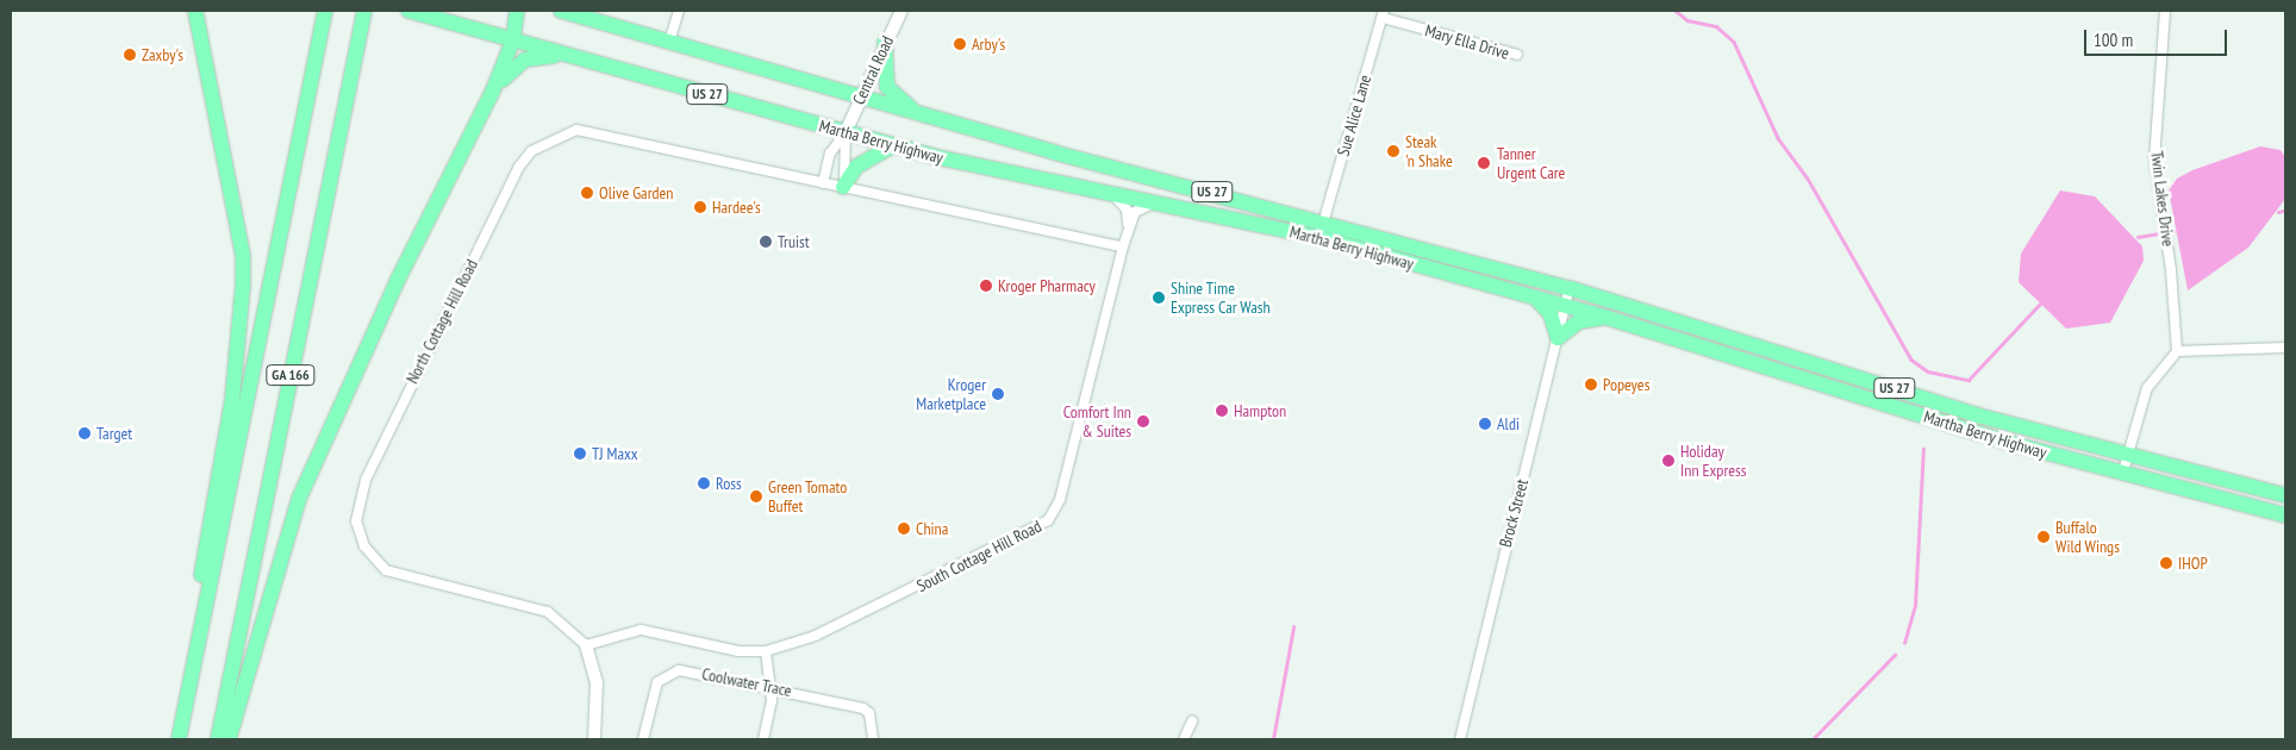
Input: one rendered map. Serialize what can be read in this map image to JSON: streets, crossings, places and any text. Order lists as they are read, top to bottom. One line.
{"streets":{"highway":["US 27","Martha Berry Highway","GA 166"],"street":["Mary Ella Drive","Central Road","Sue Alice Lane","Twin Lakes Drive","North Cottage Hill Road","Brock Street","South Cottage Hill Road","Coolwater Trace"]},"crossings":[["Mary Ella Drive","Sue Alice Lane"],["Central Road","Martha Berry Highway"],["Central Road","North Cottage Hill Road"],["Sue Alice Lane","Martha Berry Highway"],["Martha Berry Highway","Brock Street"],["North Cottage Hill Road","South Cottage Hill Road"]],"places":["Arby's","Zaxby's","Steak 'n Shake","Tanner Urgent Care","Olive Garden","Hardee's","Truist","Kroger Pharmacy","Shine Time Express Car Wash","Popeyes","Kroger Marketplace","Hampton","Comfort Inn & Suites","Aldi","Target","TJ Maxx","Holiday Inn Express","Ross","Green Tomato Buffet","China","Buffalo Wild Wings","IHOP"],"scale_bar":"100 m"}
